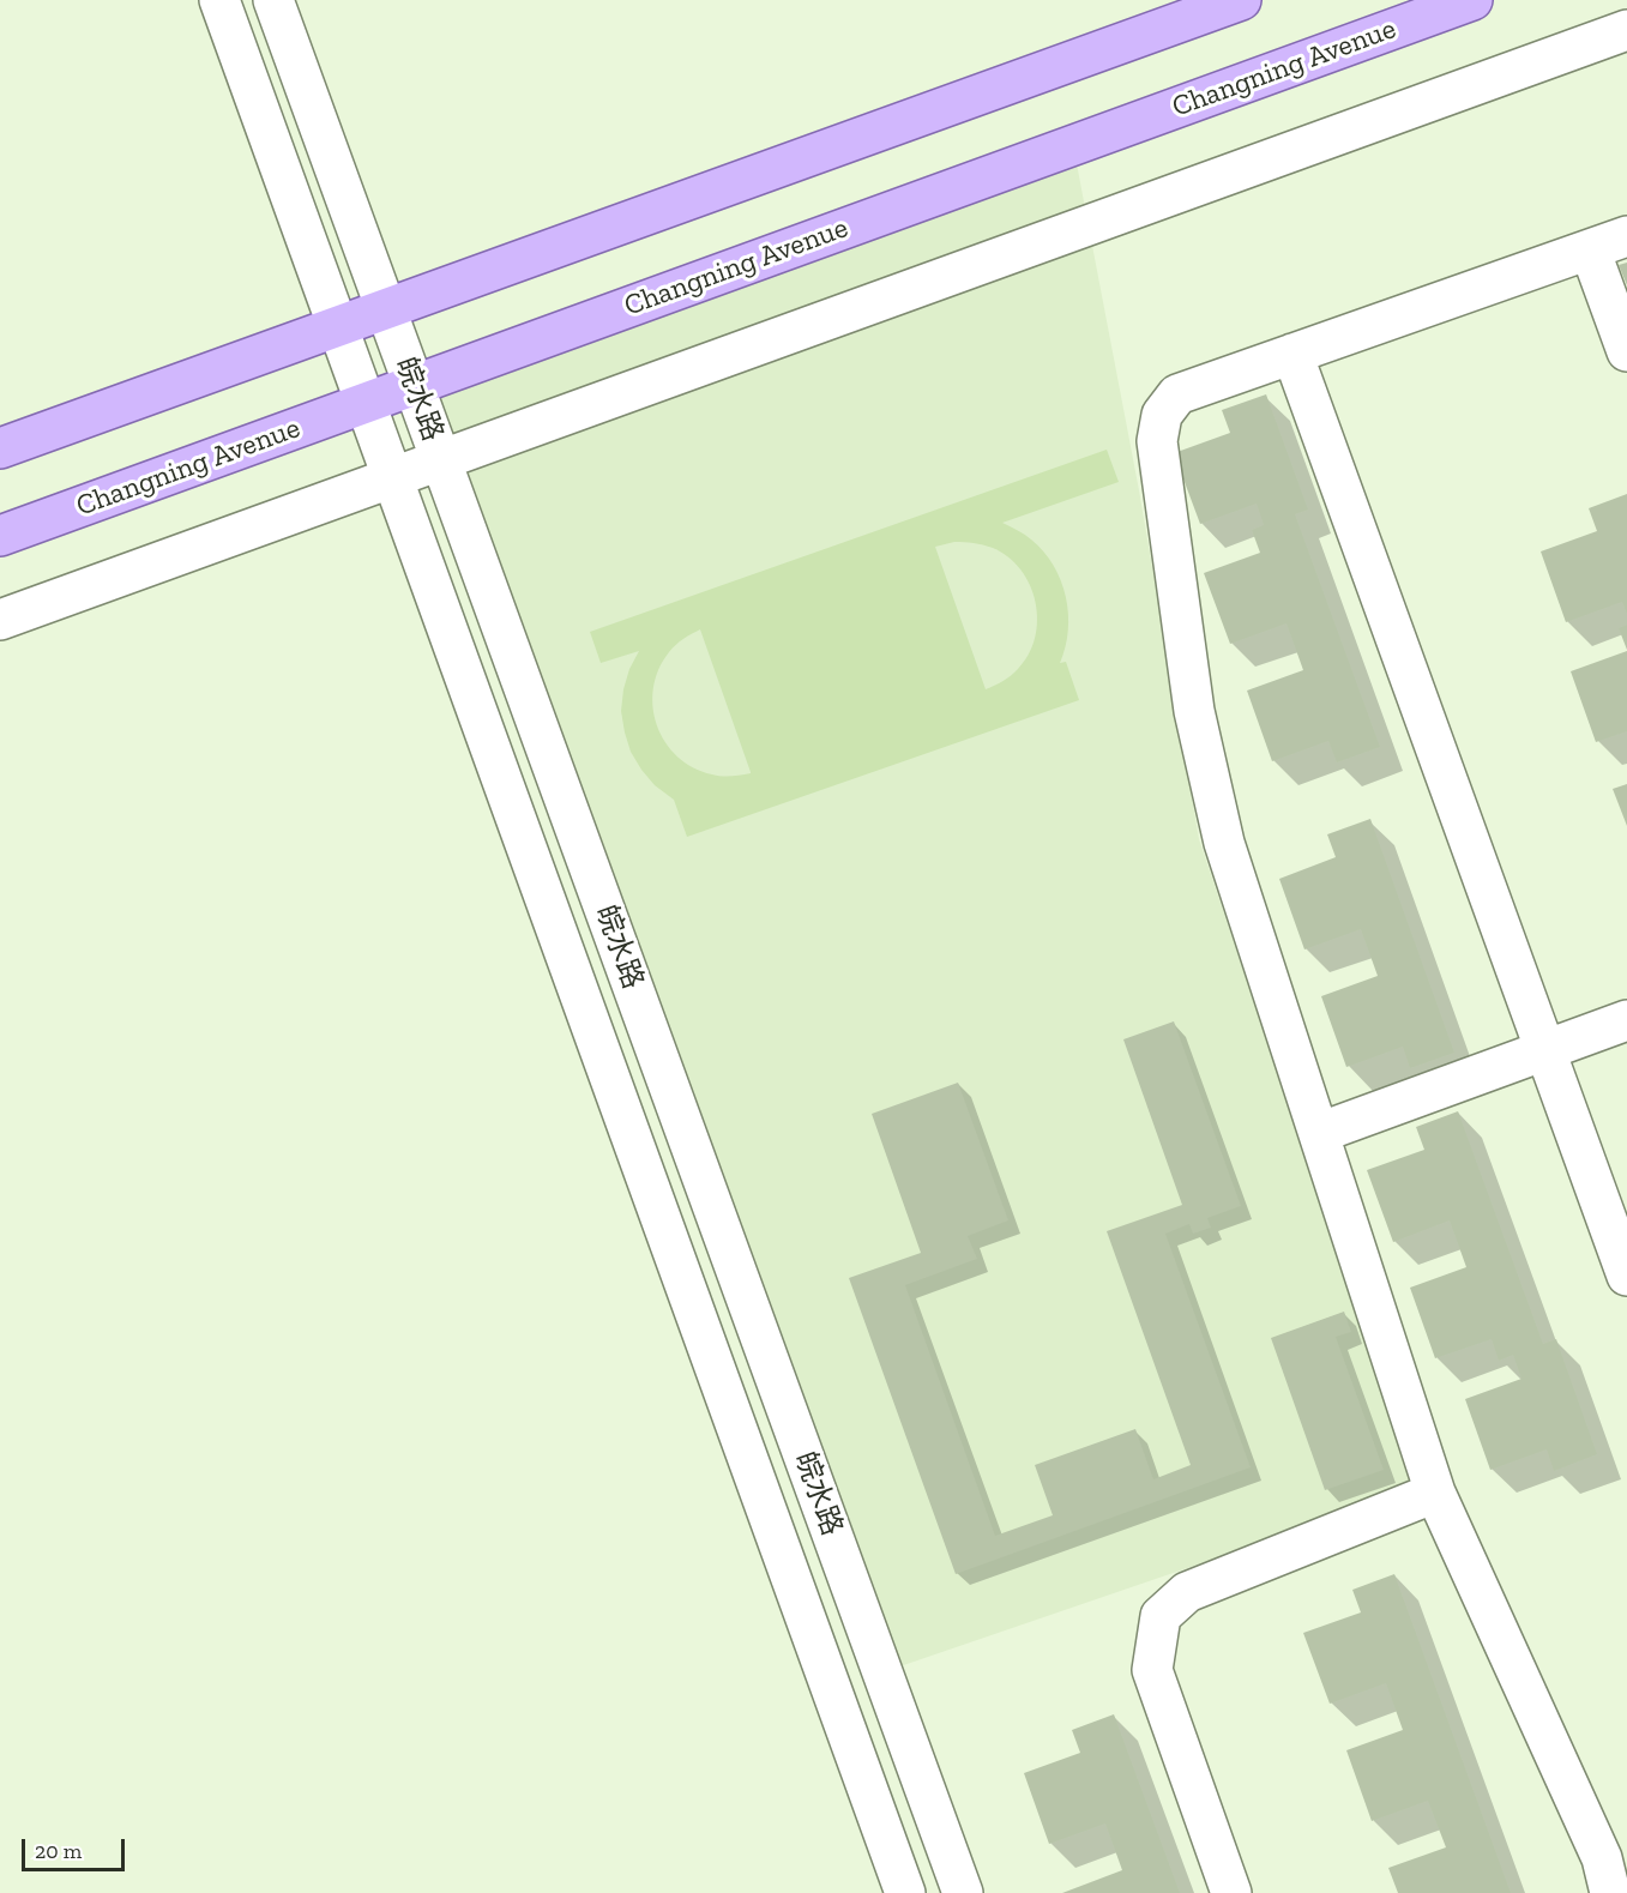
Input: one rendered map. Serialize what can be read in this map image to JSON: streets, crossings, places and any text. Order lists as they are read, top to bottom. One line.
{"streets":{"main road":["Changning Avenue"],"street":["皖水路"]},"crossings":[["Changning Avenue","皖水路"]],"scale_bar":"20 m"}
